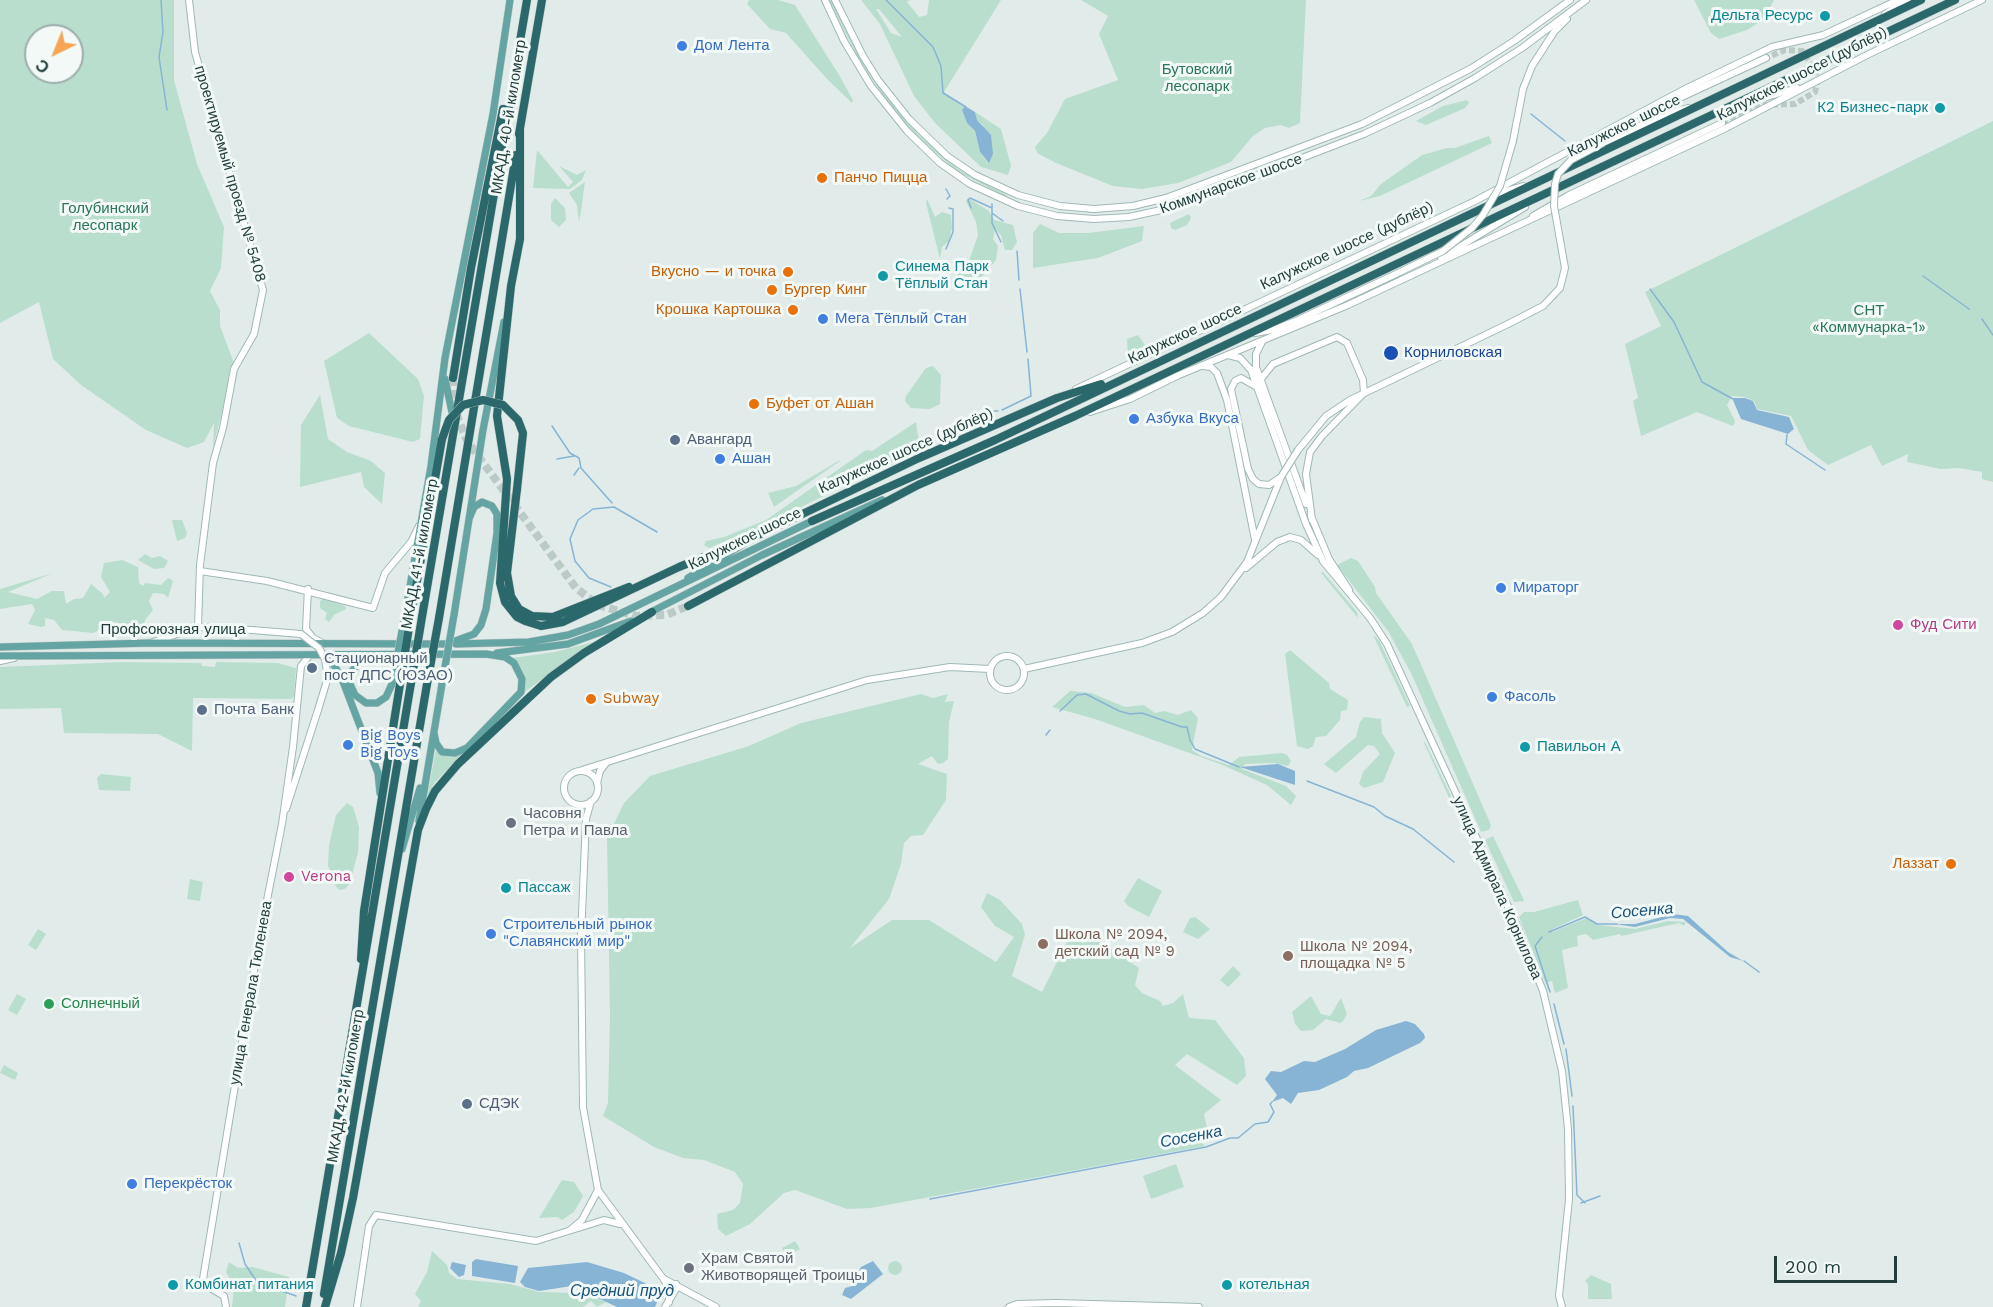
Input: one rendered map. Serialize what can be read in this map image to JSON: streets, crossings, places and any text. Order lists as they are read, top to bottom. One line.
{"streets":{"highway":["Калужское шоссе (дублёр)","МКАД, 40-й километр","Калужское шоссе","МКАД, 41-й километр","МКАД, 42-й километр"],"main road":["проектируемый проезд № 5408","Коммунарское шоссе","Профсоюзная улица","улица Адмирала Корнилова","улица Генерала Тюленева"]},"crossings":[["Калужское шоссе (дублёр)","Калужское шоссе"],["МКАД, 40-й километр","МКАД, 41-й километр"],["Калужское шоссе","Профсоюзная улица"],["МКАД, 41-й километр","МКАД, 42-й километр"]],"water":["Сосенка","Средний пруд"],"parks":["Бутовский лесопарк","Голубинский лесопарк","СНТ «Коммунарка-1»"],"places":["Дельта Ресурс","Дом Лента","К2 Бизнес-парк","Панчо Пицца","Вкусно — и точка","Синема Парк Тёплый Стан","Бургер Кинг","Крошка Картошка","Мега Тёплый Cтан","Корниловская","Буфет от Ашан","Азбука Вкуса","Авангард","Ашан","Мираторг","Фуд Сити","Стационарный пост ДПС (ЮЗАО)","Фасоль","Subway","Почта Банк","Big Boys Big Toys","Павильон А","Часовня Петра и Павла","Лаззат","Verona","Пассаж","Строительный рынок \"Славянский мир\"","Школа № 2094, детский сад № 9","Школа № 2094, площадка № 5","Солнечный","СДЭК","Перекрёсток","Храм Святой Животворящей Троицы","Комбинат питания","котельная"],"scale_bar":"200 m","north":"bottom left"}
